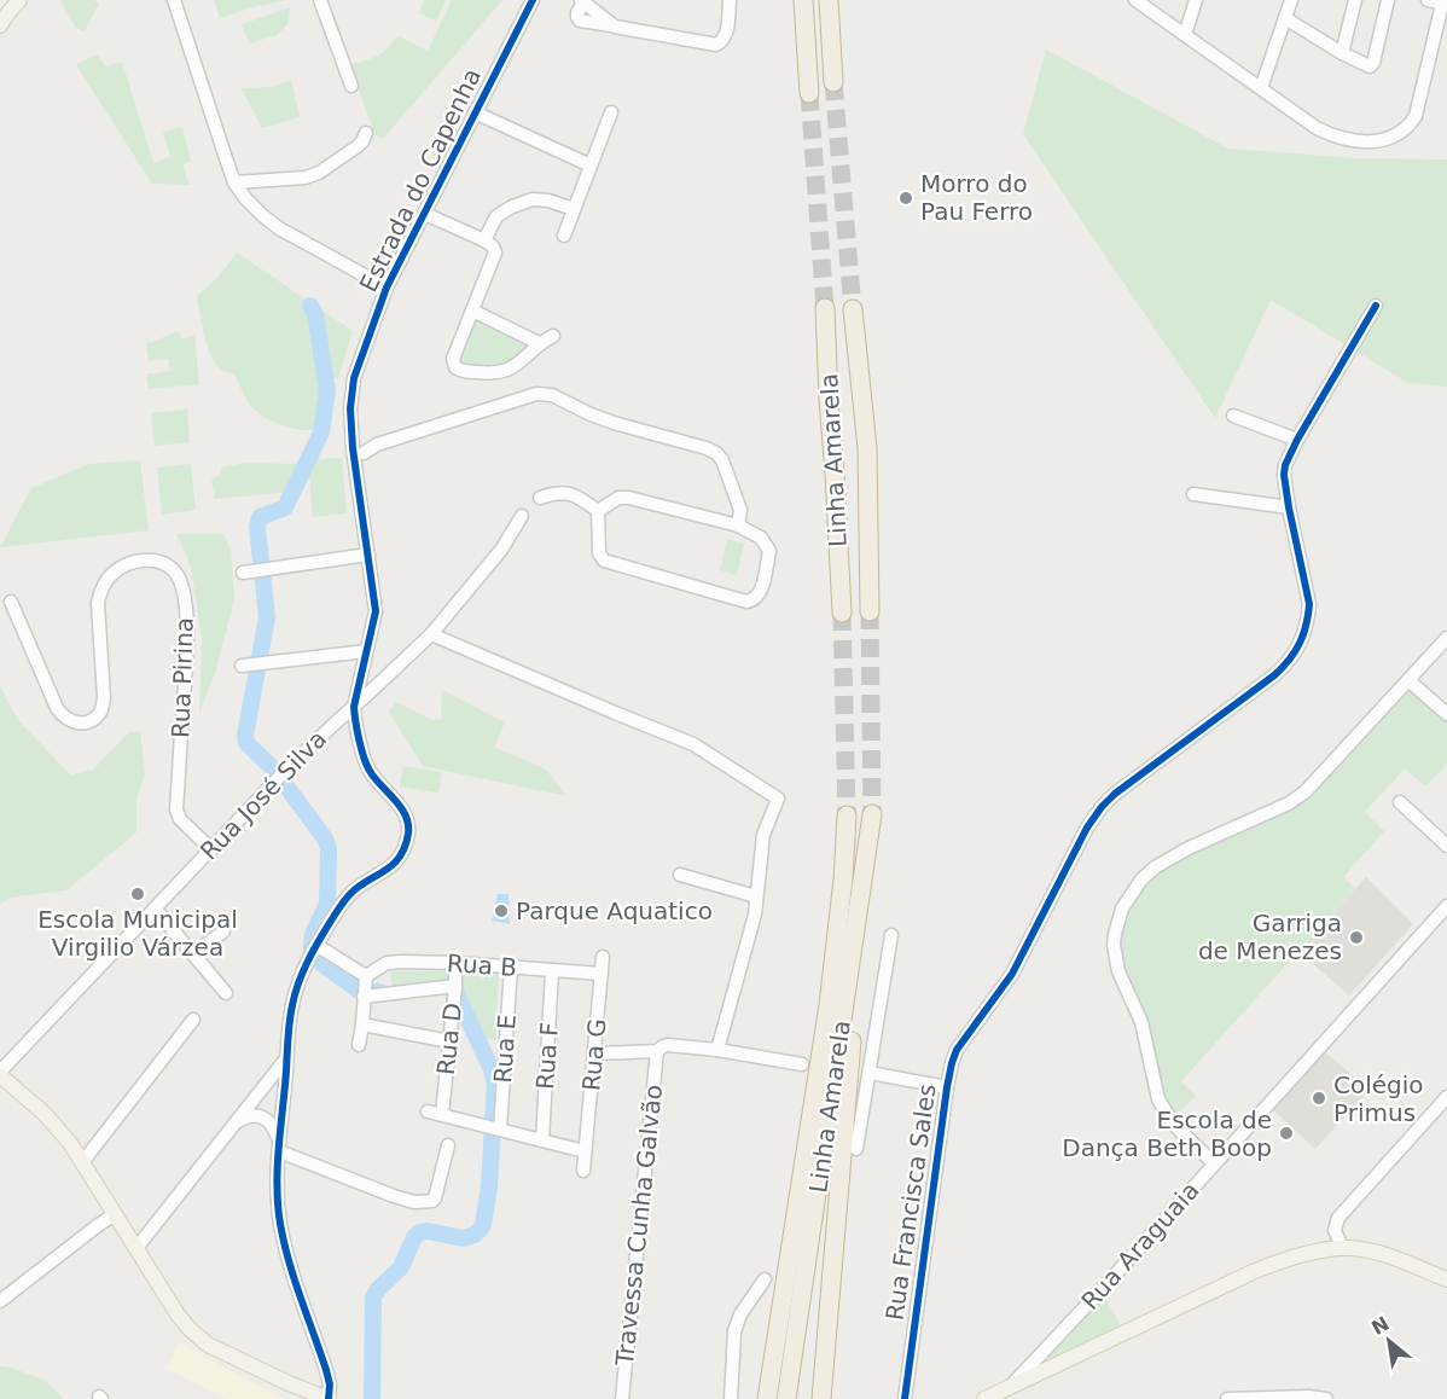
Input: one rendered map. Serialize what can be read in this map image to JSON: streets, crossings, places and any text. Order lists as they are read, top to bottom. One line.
{"streets":{"highway":["Linha Amarela"],"street":["Estrada do Capenha","Rua Pirina","Rua José Silva","Rua B","Rua D","Rua E","Rua G","Rua F","Rua Francisca Sales","Travessa Cunha Galvão","Rua Araguaia"]},"crossings":[["Estrada do Capenha","Rua José Silva"],["Rua Pirina","Rua José Silva"],["Rua B","Rua D"],["Rua B","Rua E"],["Rua B","Rua G"],["Rua B","Rua F"]],"places":["Morro do Pau Ferro","Escola Municipal Virgilio Várzea","Parque Aquatico","Garriga de Menezes","Colégio Primus","Escola de Dança Beth Boop"],"north":"top left"}
